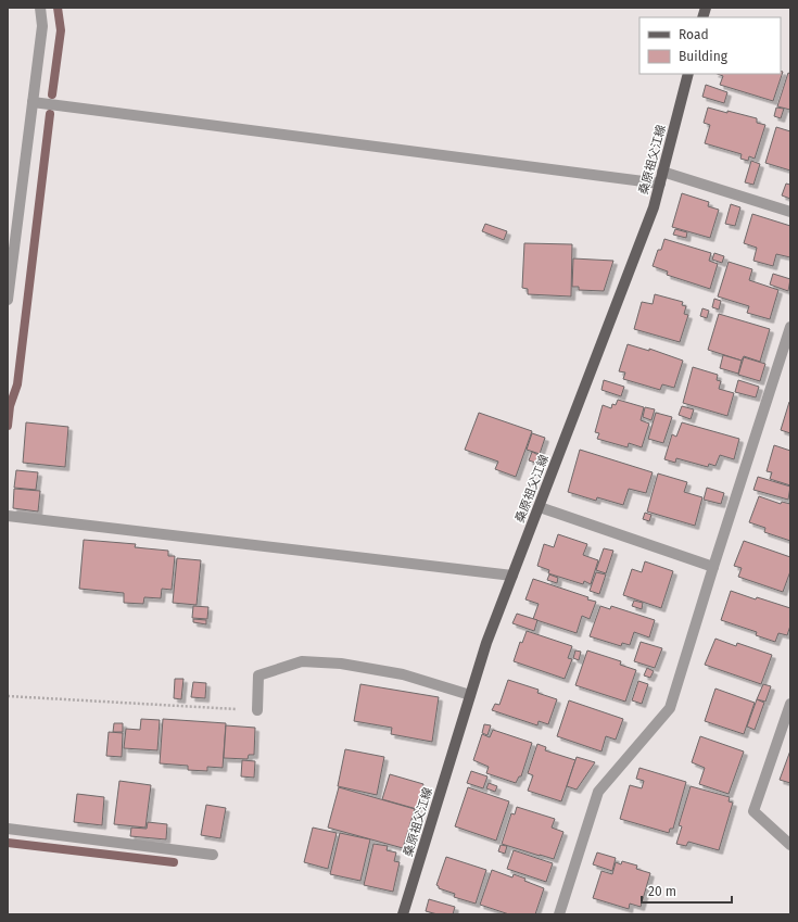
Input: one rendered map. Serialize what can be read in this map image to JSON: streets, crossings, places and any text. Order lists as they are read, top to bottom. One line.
{"streets":{"main road":["桑原祖父江線"]},"legend":["Road","Building"],"scale_bar":"20 m"}
